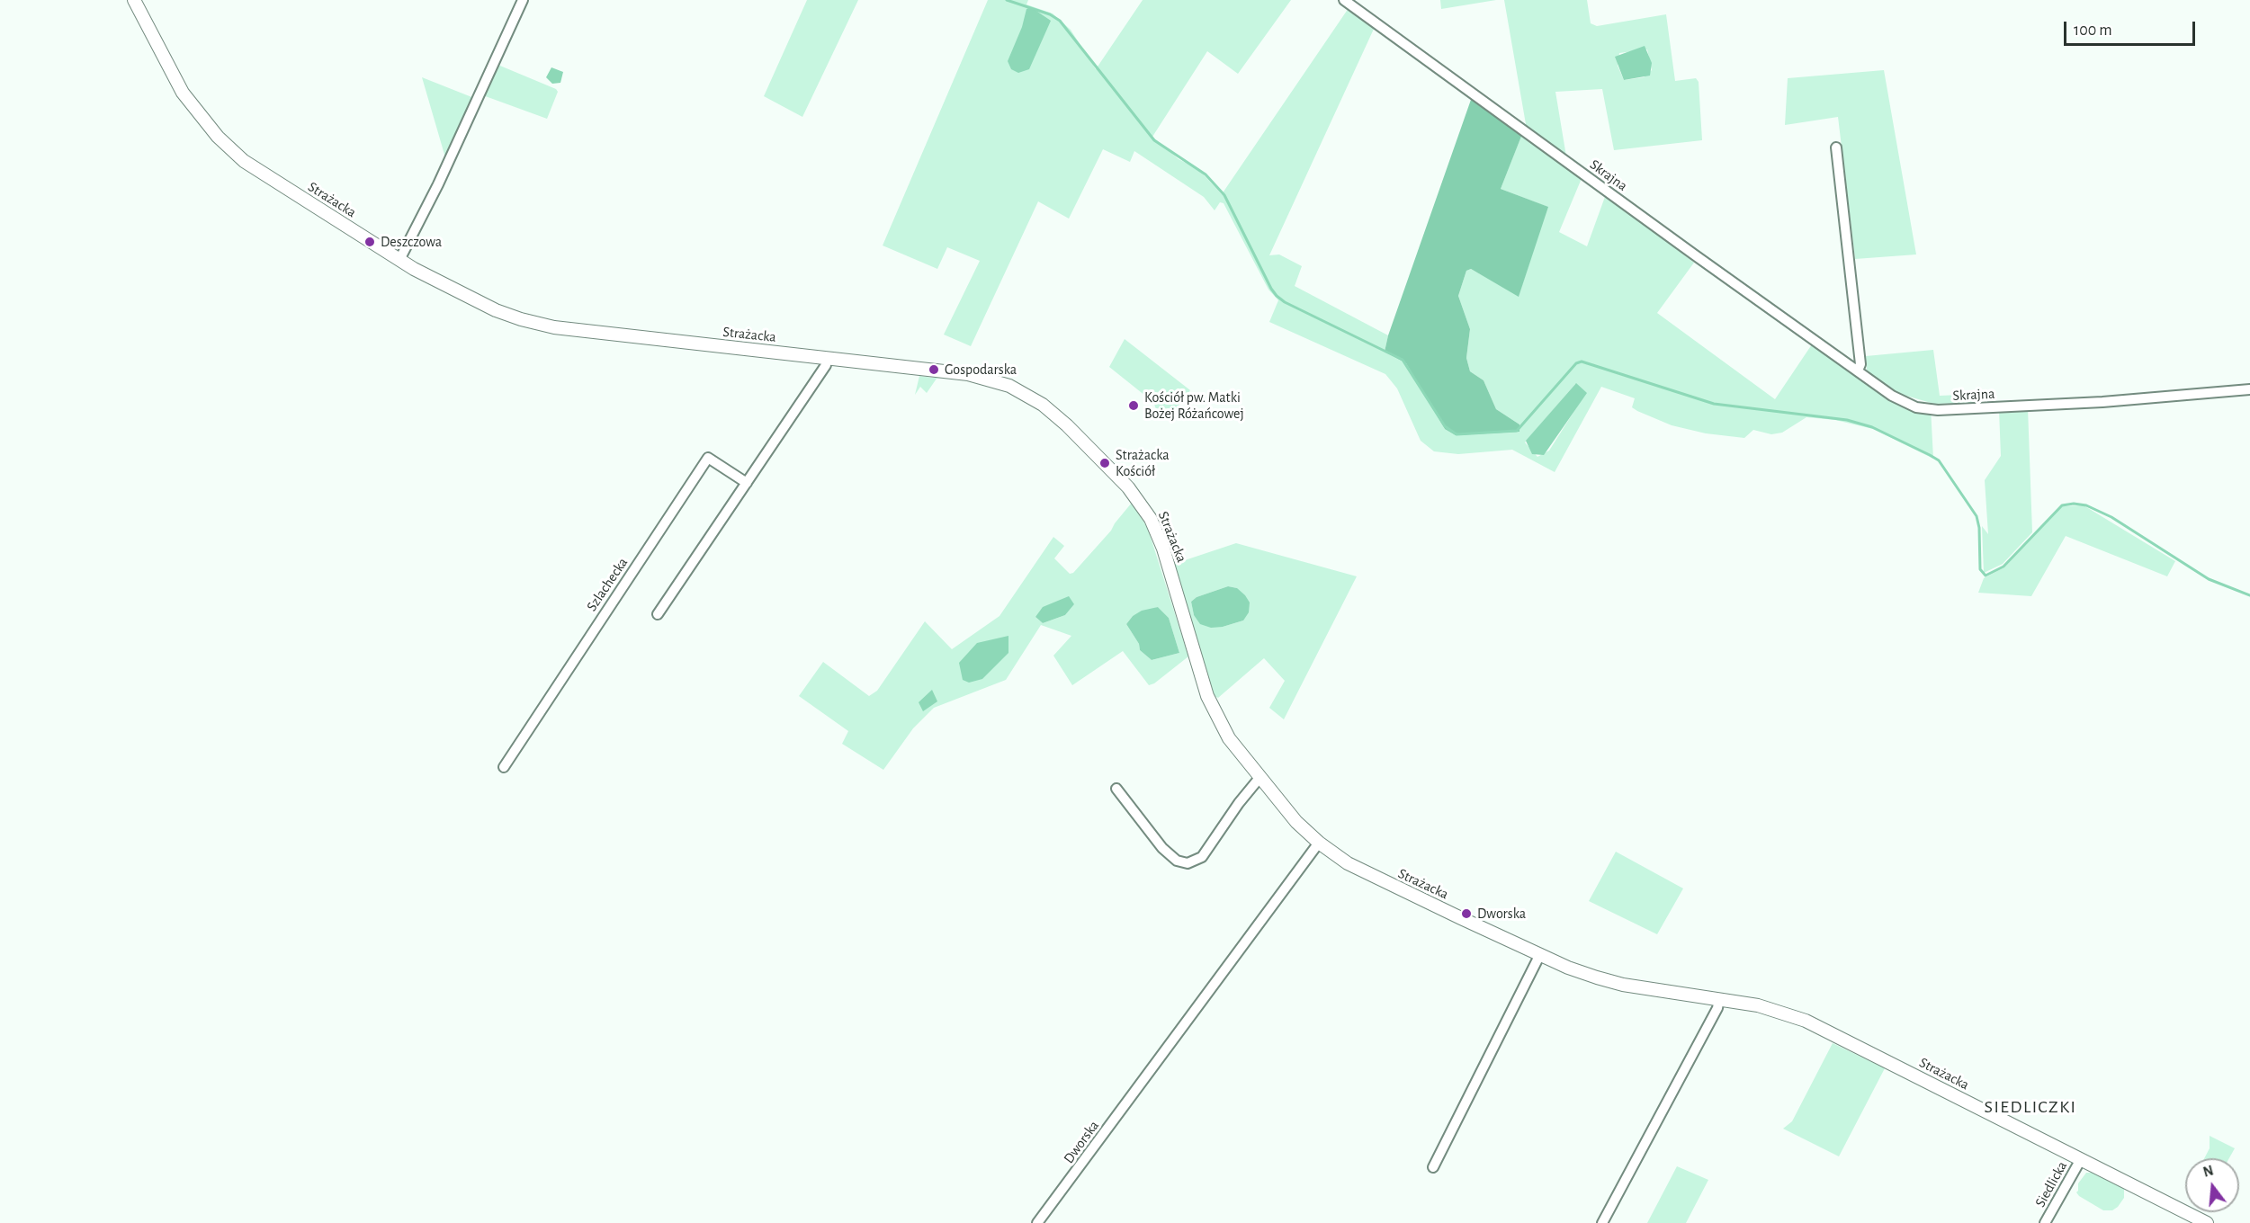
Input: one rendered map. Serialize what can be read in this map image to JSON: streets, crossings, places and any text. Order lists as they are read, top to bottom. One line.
{"streets":{"street":["Skrajna","Strażacka","Szlachecka","Dworska","Siedlicka"]},"crossings":[["Strażacka","Dworska"],["Strażacka","Siedlicka"]],"districts":["SIEDLICZKI"],"places":["Deszczowa","Gospodarska","Kościół pw. Matki Bożej Różańcowej","Strażacka Kościół","Dworska"],"scale_bar":"100 m","north":"top"}
